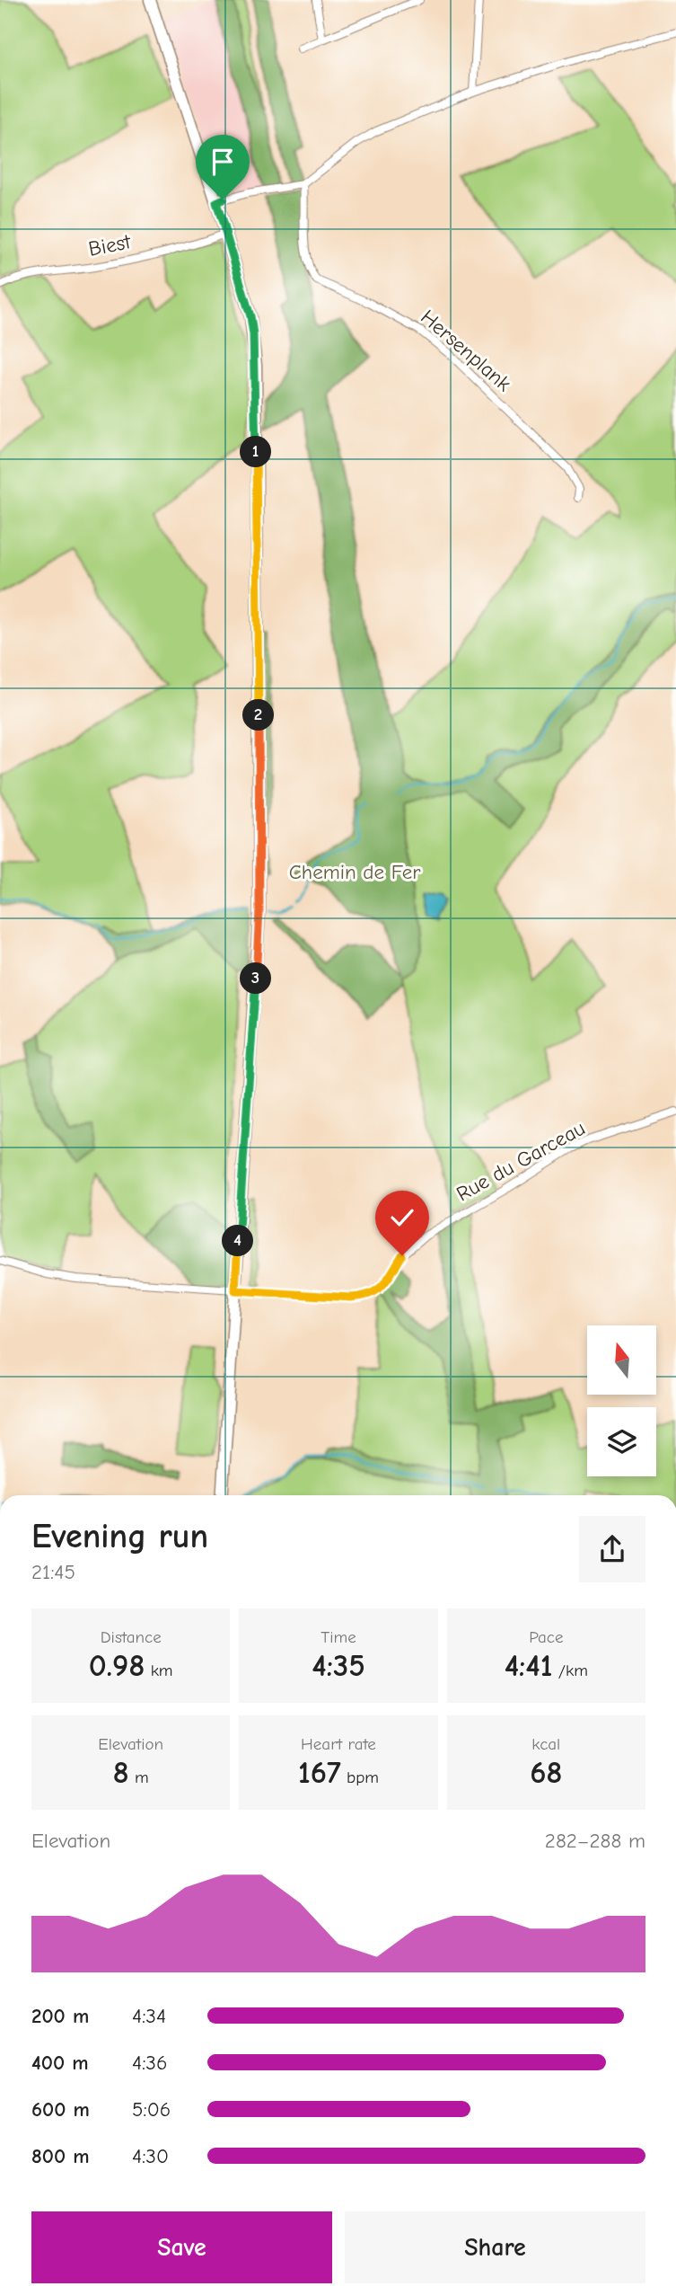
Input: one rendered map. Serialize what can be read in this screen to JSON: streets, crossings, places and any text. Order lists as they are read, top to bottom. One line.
{"streets":{"street":["Biest","Hersenplank","Rue du Garceau"]},"parks":["Chemin de Fer"],"north":"top","page":{"pins":["1","2","3","4"],"heading":["Evening run","21:45"],"stats":[["Distance","0.98 km"],["Time","4:35"],["Pace","4:41 /km"],["Elevation","8 m"],["Heart rate","167 bpm"],["kcal","68"]],"chart":["Elevation","282–288 m"],"list":[{"name":"200 m","note":"4:34"},{"name":"400 m","note":"4:36"},{"name":"600 m","note":"5:06"},{"name":"800 m","note":"4:30"}],"buttons":["Save","Share"]}}
